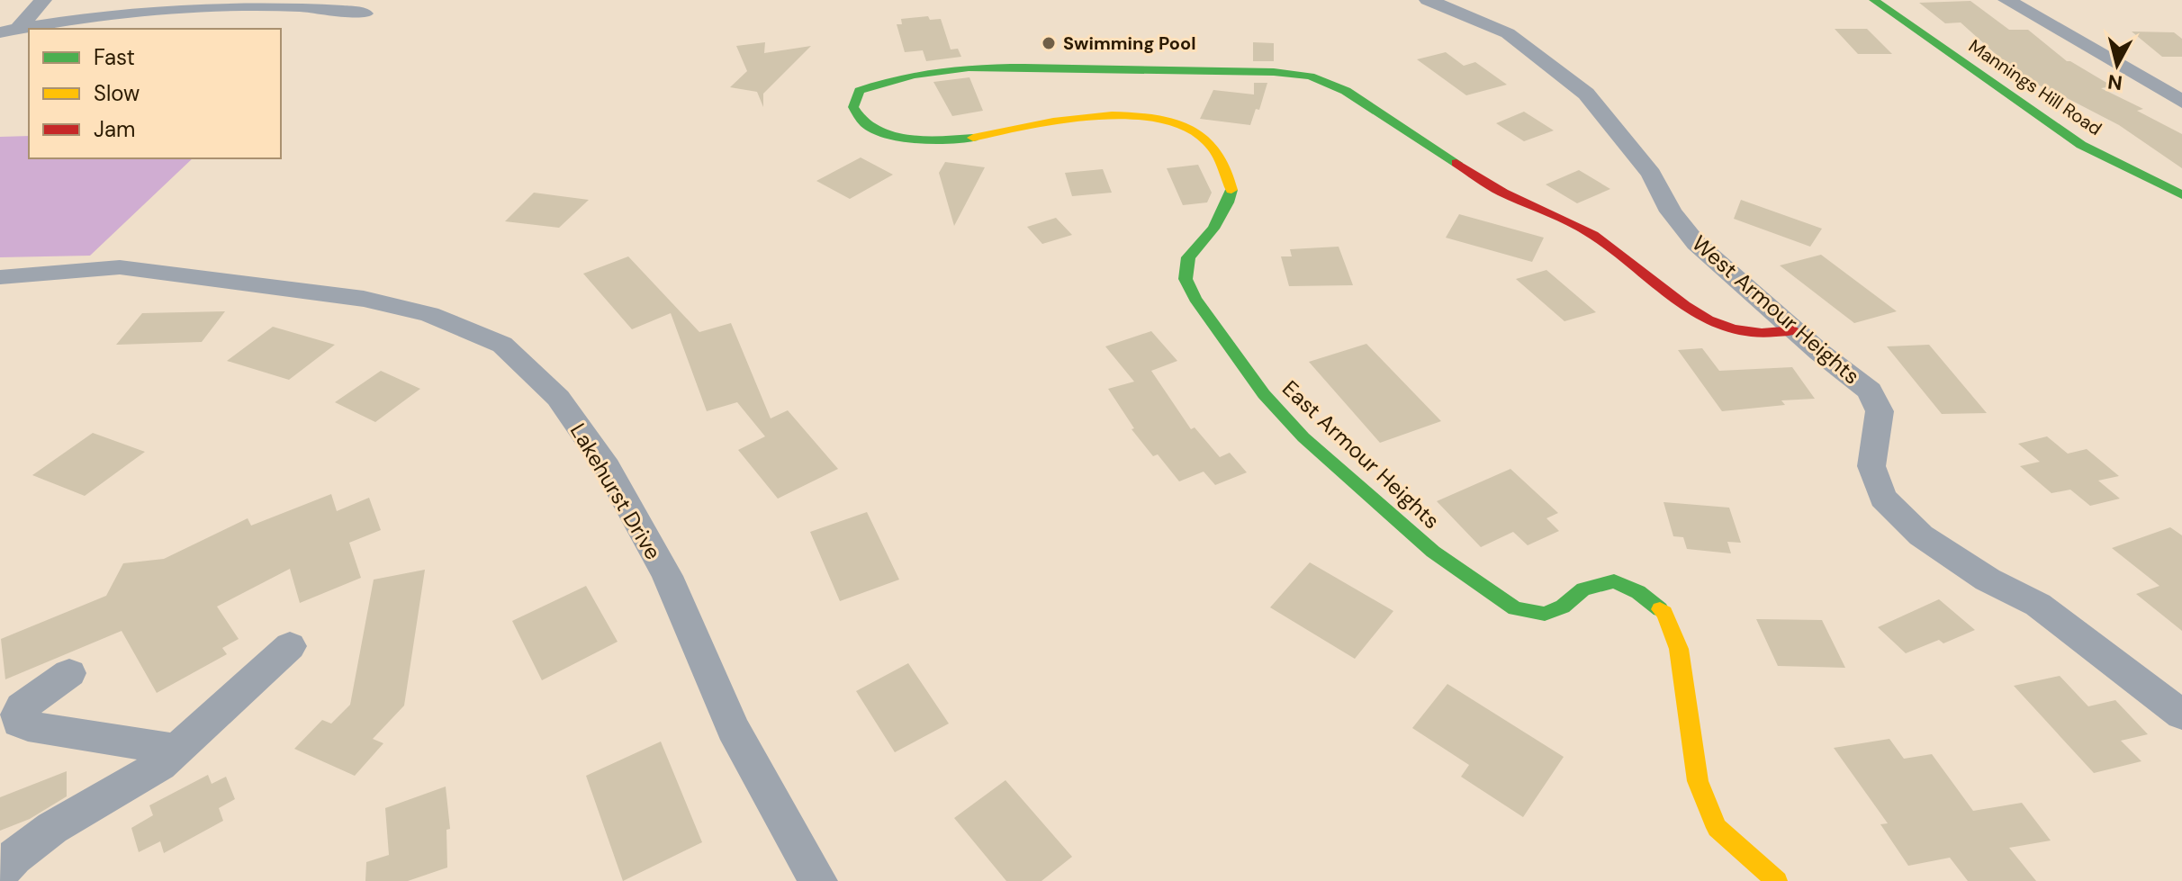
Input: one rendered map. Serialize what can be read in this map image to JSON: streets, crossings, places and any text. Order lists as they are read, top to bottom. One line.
{"streets":{"street":["Mannings Hill Road","West Armour Heights","East Armour Heights","Lakehurst Drive"]},"crossings":[["West Armour Heights","East Armour Heights"]],"places":["Swimming Pool"],"legend":["Fast","Slow","Jam"],"north":"bottom"}
